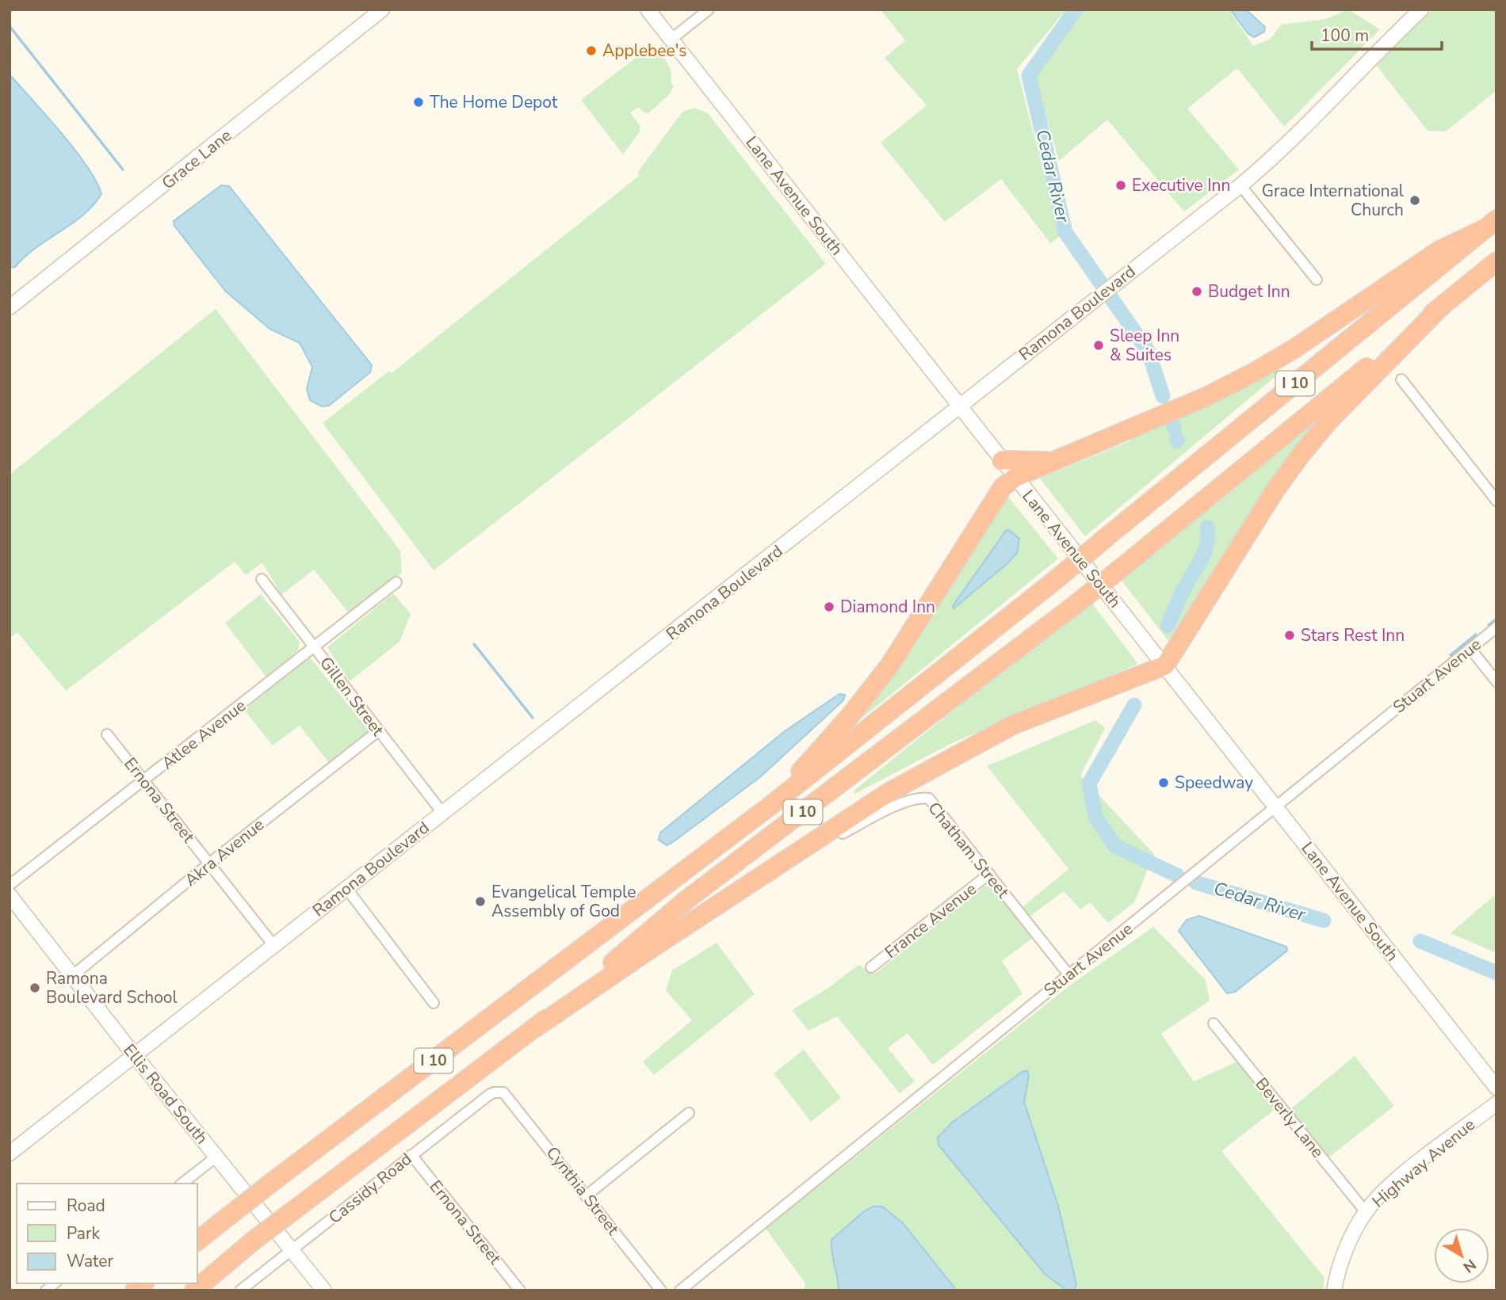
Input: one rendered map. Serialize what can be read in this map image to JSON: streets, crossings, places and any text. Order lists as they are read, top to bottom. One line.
{"streets":{"highway":["I 10"],"street":["Grace Lane","Lane Avenue South","Ramona Boulevard","Stuart Avenue","Gillen Street","Atlee Avenue","Ernona Street","Chatham Street","Akra Avenue","France Avenue","Ellis Road South","Beverly Lane","Highway Avenue","Cassidy Road","Cynthia Street"]},"crossings":[["Lane Avenue South","Ramona Boulevard"],["Lane Avenue South","Stuart Avenue"],["Ramona Boulevard","Gillen Street"],["Ramona Boulevard","Ernona Street"],["Ramona Boulevard","Ellis Road South"],["Stuart Avenue","Chatham Street"],["Gillen Street","Atlee Avenue"],["Gillen Street","Akra Avenue"],["Atlee Avenue","Ernona Street"],["Ernona Street","Akra Avenue"],["Ernona Street","Cassidy Road"],["Chatham Street","France Avenue"],["Akra Avenue","Ellis Road South"],["Ellis Road South","Cassidy Road"],["Beverly Lane","Highway Avenue"],["Cassidy Road","Cynthia Street"]],"water":["Cedar River"],"places":["Applebee's","The Home Depot","Executive Inn","Grace International Church","Budget Inn","Sleep Inn & Suites","Diamond Inn","Stars Rest Inn","Speedway","Evangelical Temple Assembly of God","Ramona Boulevard School"],"legend":["Road","Park","Water"],"scale_bar":"100 m","north":"bottom right"}
